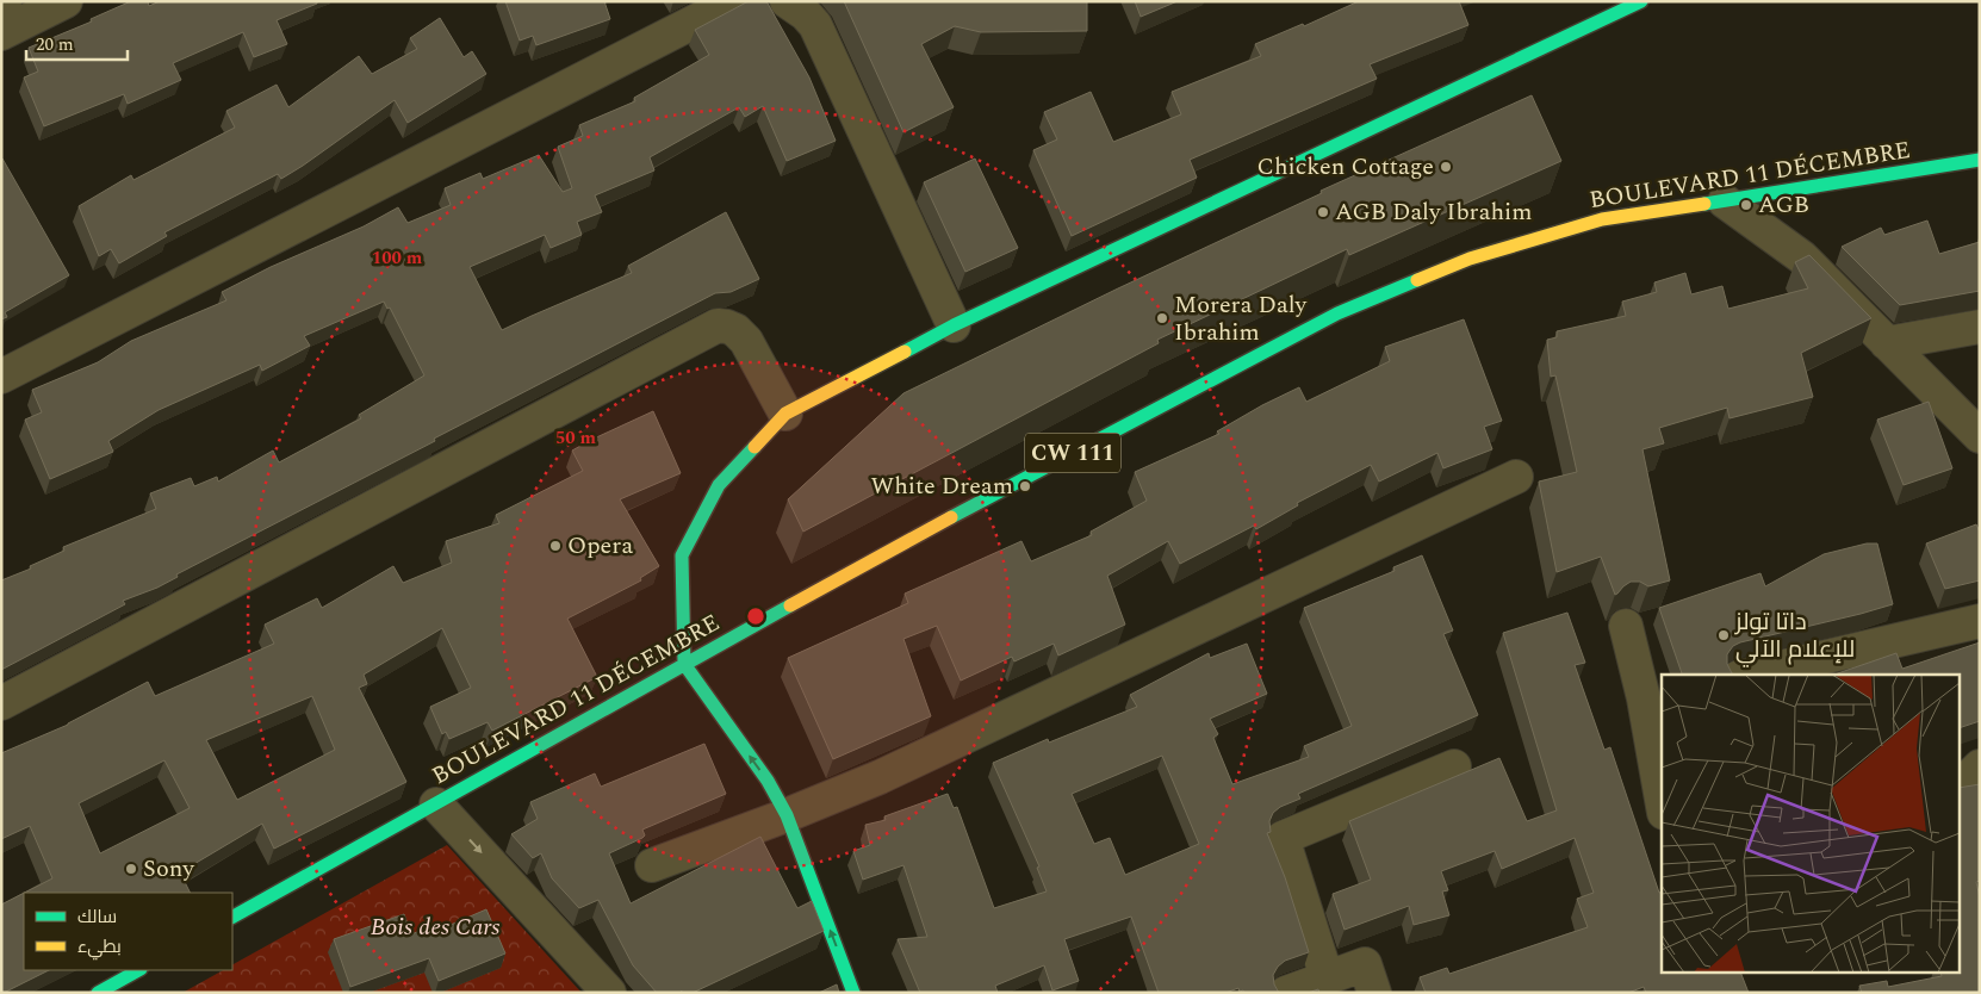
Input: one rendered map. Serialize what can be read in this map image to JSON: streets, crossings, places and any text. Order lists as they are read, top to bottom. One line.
{"streets":{"main road":["BOULEVARD 11 DÉCEMBRE","CW 111"]},"parks":["Bois des Cars"],"places":["Chicken Cottage","AGB","AGB Daly Ibrahim","Morera Daly Ibrahim","White Dream","Opera","داتا تولز للإعلام الآلي","Sony"],"legend":["سالك","بطيء"],"scale_bar":"20 m","rings":["100 m","50 m"]}
